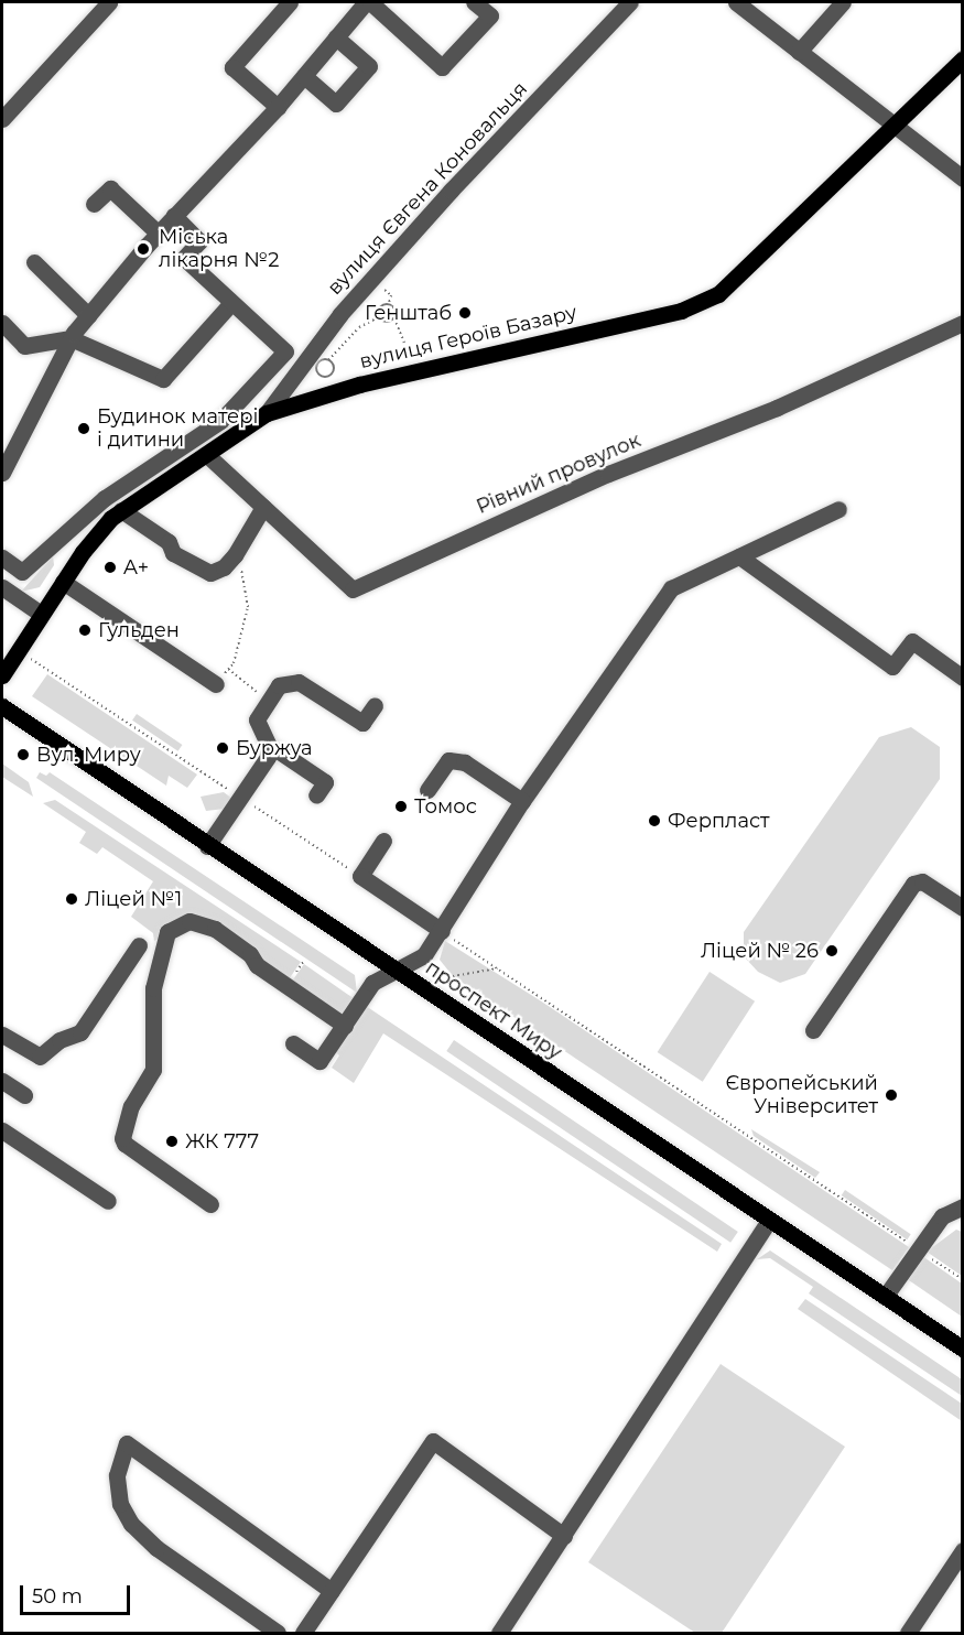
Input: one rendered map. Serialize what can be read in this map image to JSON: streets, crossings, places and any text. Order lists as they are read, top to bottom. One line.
{"streets":{"main road":["вулиця Героїв Базару","проспект Миру"],"street":["вулиця Євгена Коновальця","Рівний провулок"]},"crossings":[["вулиця Євгена Коновальця","вулиця Героїв Базару"],["вулиця Героїв Базару","Рівний провулок"]],"places":["Міська лікарня №2","Генштаб","Будинок матері і дитини","A+","Гульден","Буржуа","Вул. Миру","Томос","Ферпласт","Ліцей №1","Ліцей № 26","Європейський Університет","ЖК 777"],"scale_bar":"50 m"}
